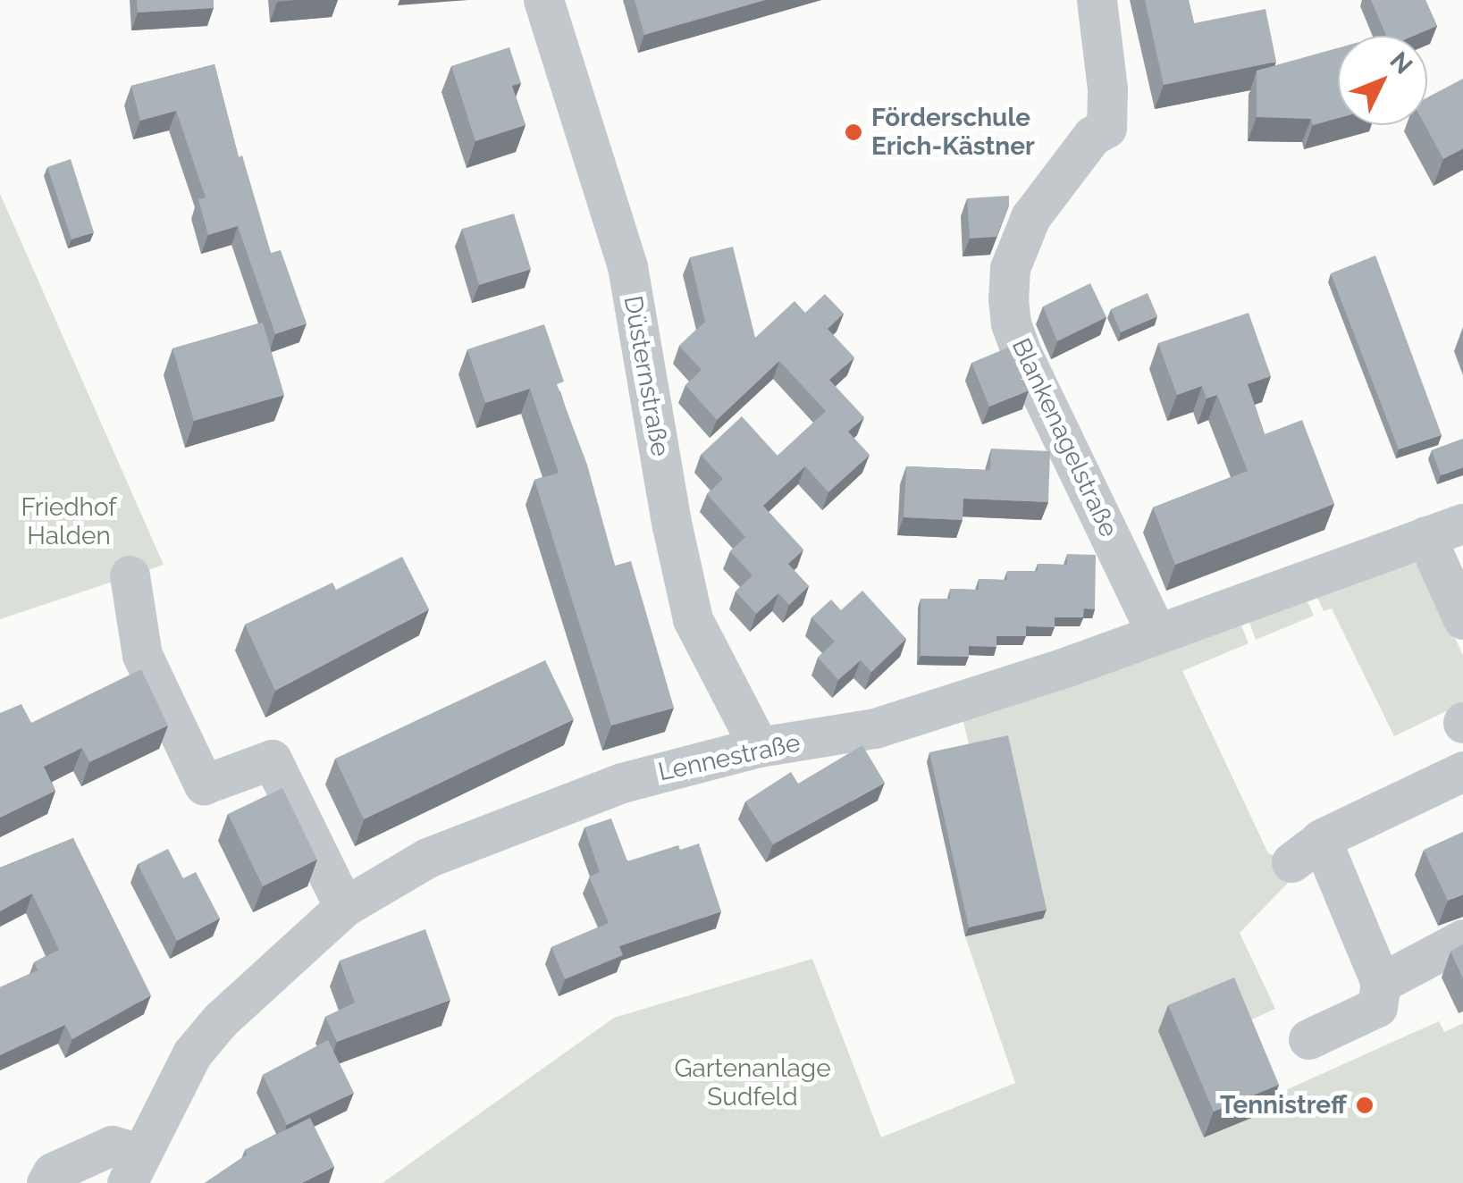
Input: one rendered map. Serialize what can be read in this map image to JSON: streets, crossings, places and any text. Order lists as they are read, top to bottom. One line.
{"streets":{"street":["Düsternstraße","Blankenagelstraße","Lennestraße"]},"crossings":[["Düsternstraße","Lennestraße"],["Blankenagelstraße","Lennestraße"]],"parks":["Friedhof Halden","Gartenanlage Sudfeld"],"places":["Förderschule Erich-Kästner","Tennistreff"],"north":"top right"}
